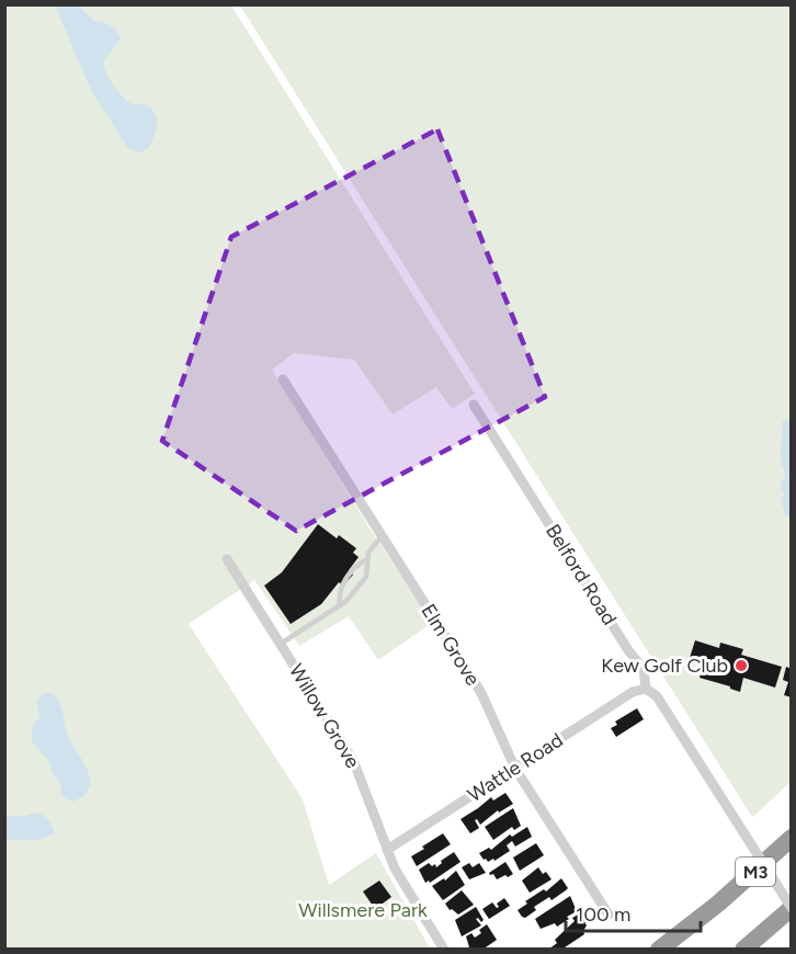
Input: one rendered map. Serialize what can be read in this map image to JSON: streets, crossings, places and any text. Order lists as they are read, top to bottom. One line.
{"streets":{"highway":["M3"],"street":["Belford Road","Elm Grove","Willow Grove","Wattle Road"]},"crossings":[["Belford Road","Wattle Road"],["Belford Road","M3"],["Elm Grove","Wattle Road"],["Willow Grove","Wattle Road"]],"parks":["Willsmere Park"],"places":["Kew Golf Club"],"scale_bar":"100 m"}
